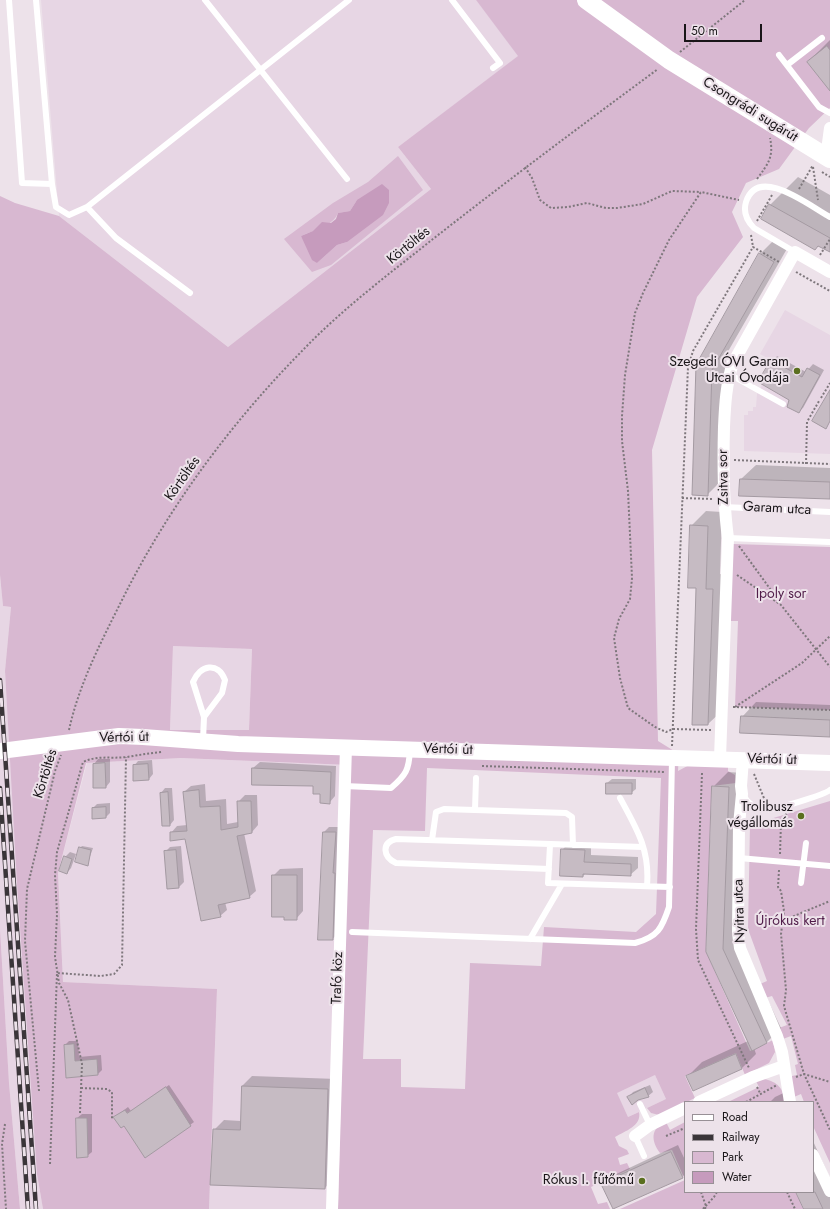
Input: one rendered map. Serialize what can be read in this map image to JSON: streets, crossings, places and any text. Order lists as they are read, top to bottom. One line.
{"streets":{"main road":["Csongrádi sugárút"],"street":["Zsitva sor","Vértói út","Nyitra utca","Trafó köz"],"lane":["Garam utca"],"path":["Körtöltés"]},"crossings":[["Csongrádi sugárút","Körtöltés"],["Körtöltés","Vértói út"],["Zsitva sor","Garam utca"],["Zsitva sor","Vértói út"],["Vértói út","Nyitra utca"],["Vértói út","Trafó köz"]],"parks":["Ipoly sor","Újrókus kert"],"places":["Szegedi ÓVI Garam Utcai Óvodája","Trolibusz végállomás","Rókus I. fűtőmű"],"legend":["Road","Railway","Park","Water"],"scale_bar":"50 m"}
